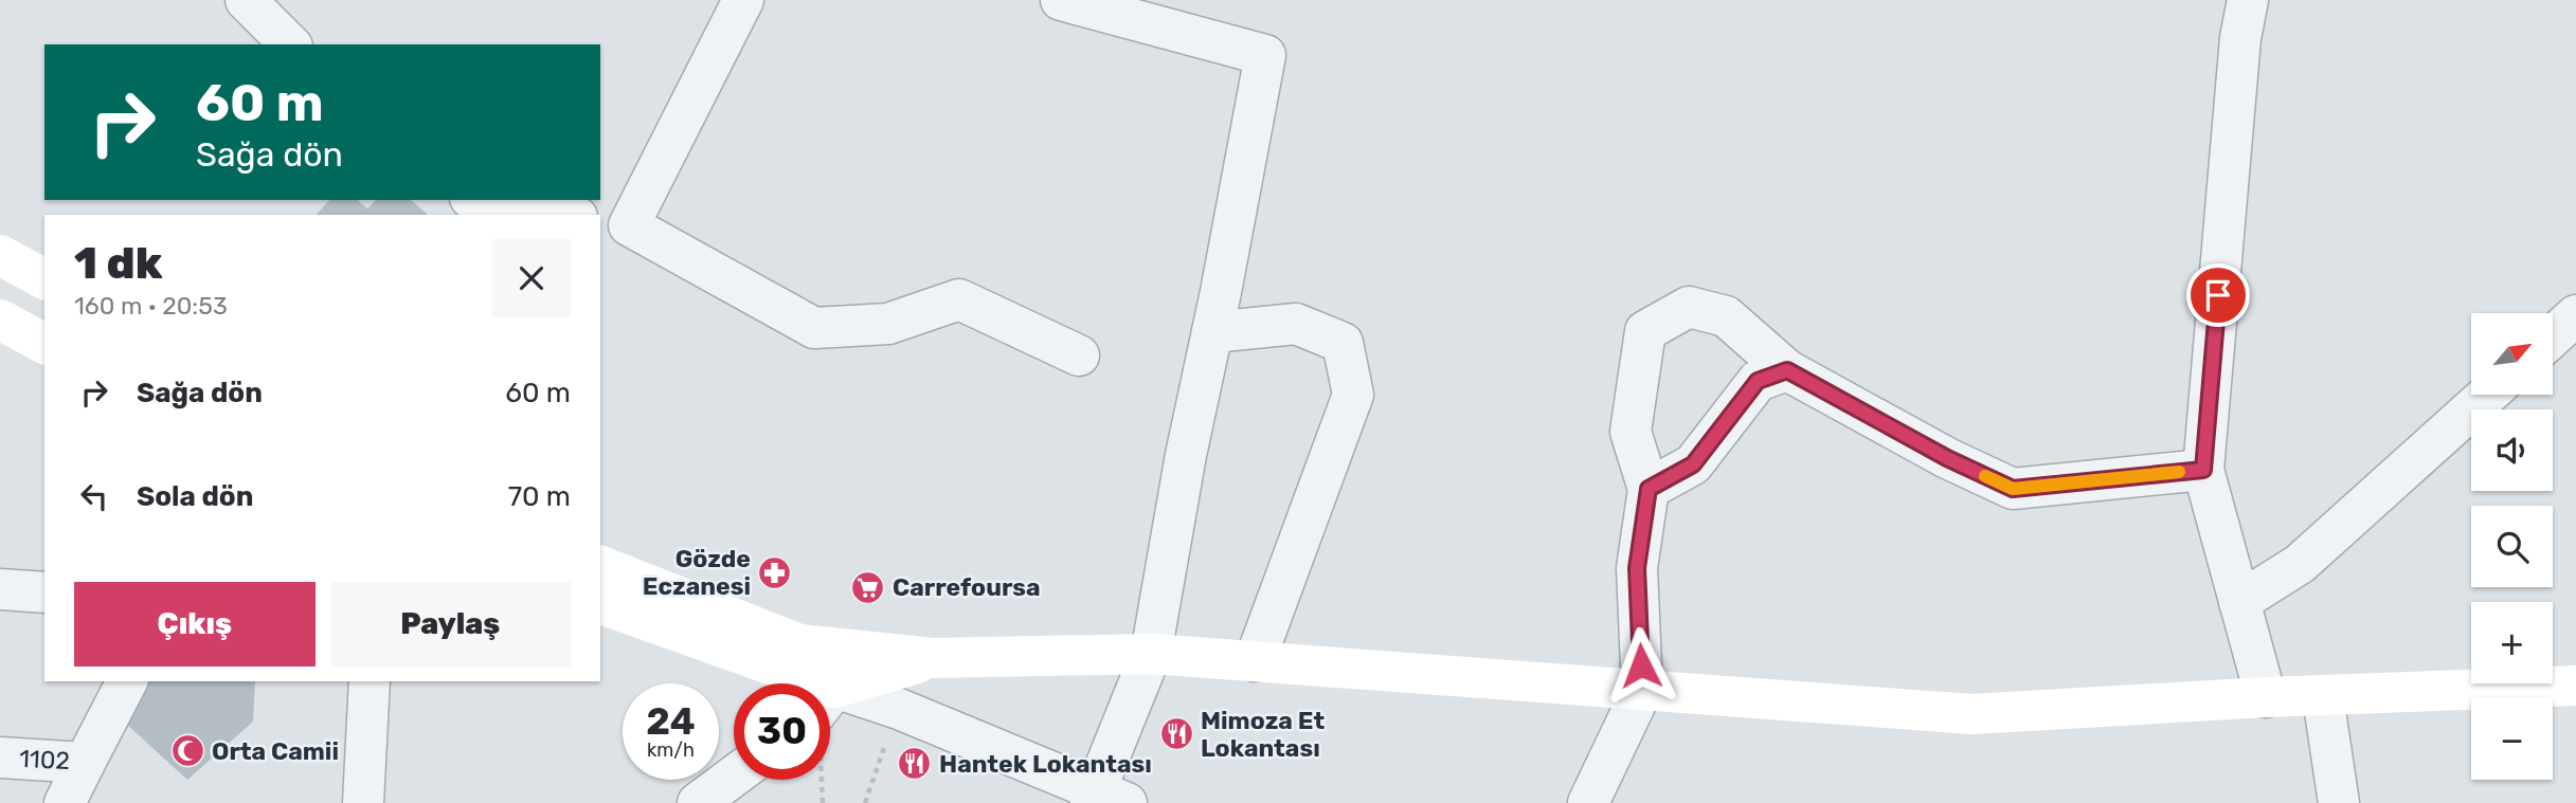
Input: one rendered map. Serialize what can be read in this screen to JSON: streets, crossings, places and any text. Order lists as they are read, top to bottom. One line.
{"streets":{"street":["1102"]},"places":{"pharmacy":["Gözde Eczanesi"],"supermarket":["Carrefoursa"],"restaurant":["Mimoza Et Lokantası","Hantek Lokantası"],"mosque":["Orta Camii"]},"north":"top right","page":{"turn":["60 m","Sağa dön"],"heading":["1 dk","160 m · 20:53"],"map_buttons":["+","−"],"list":[{"name":"Sağa dön","value":"60 m"},{"name":"Sola dön","value":"70 m"}],"buttons":["Çıkış","Paylaş"],"speed":"24 km/h","limit":"30"}}
